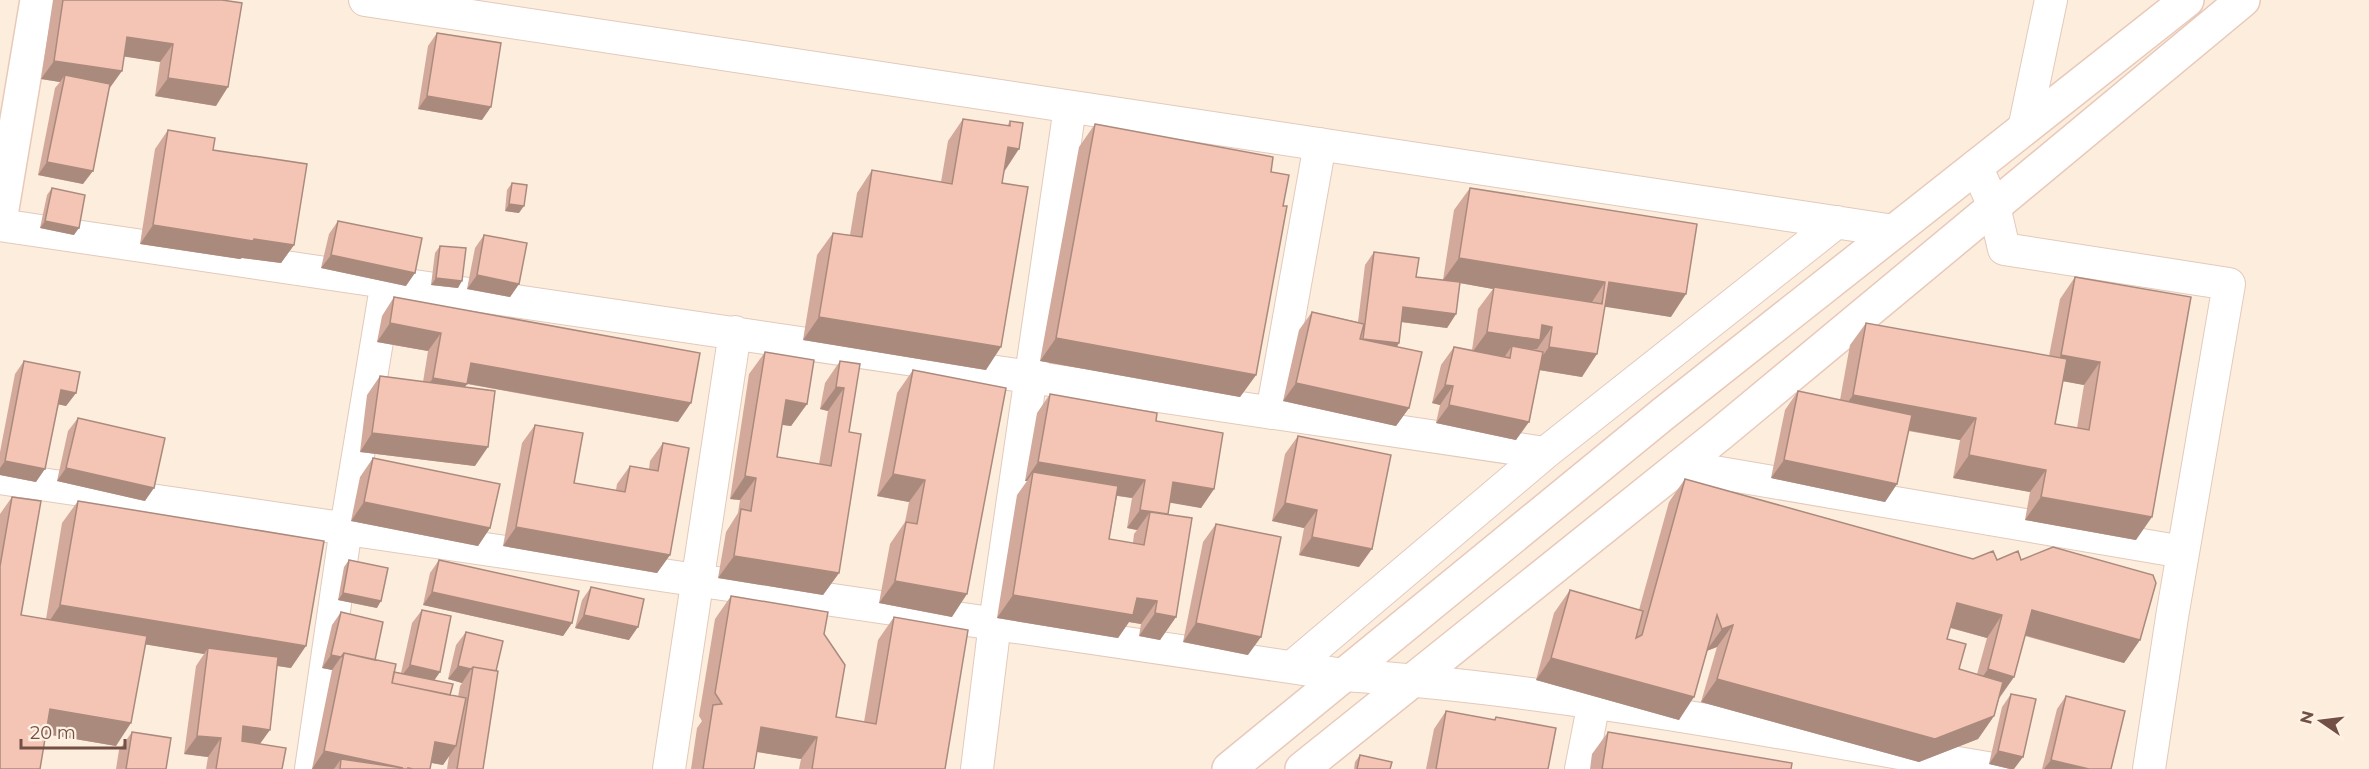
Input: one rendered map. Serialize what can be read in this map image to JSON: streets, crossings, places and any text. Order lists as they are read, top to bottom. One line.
{"scale_bar":"20 m","north":"left"}
